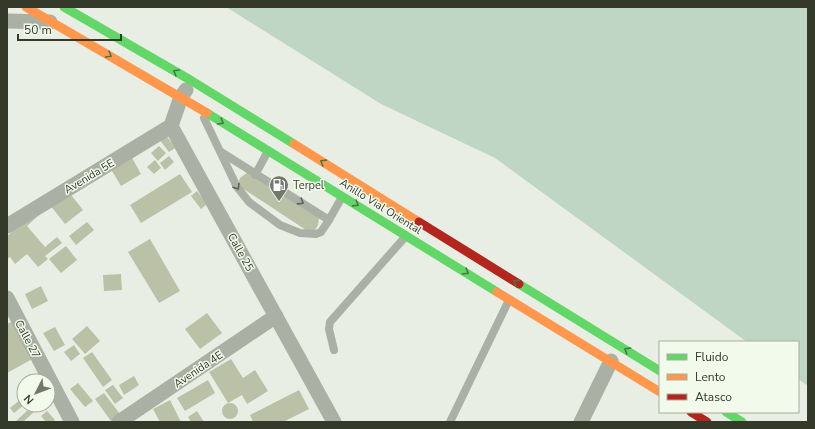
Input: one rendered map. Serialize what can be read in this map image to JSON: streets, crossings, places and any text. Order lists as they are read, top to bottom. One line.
{"streets":{"highway":["Anillo Vial Oriental"],"street":["Avenida 5E","Calle 25","Calle 27","Avenida 4E"]},"crossings":[["Avenida 5E","Calle 25"],["Calle 25","Avenida 4E"]],"places":{"fuel station":["Terpel"]},"legend":["Fluido","Lento","Atasco"],"scale_bar":"50 m","north":"bottom left"}
